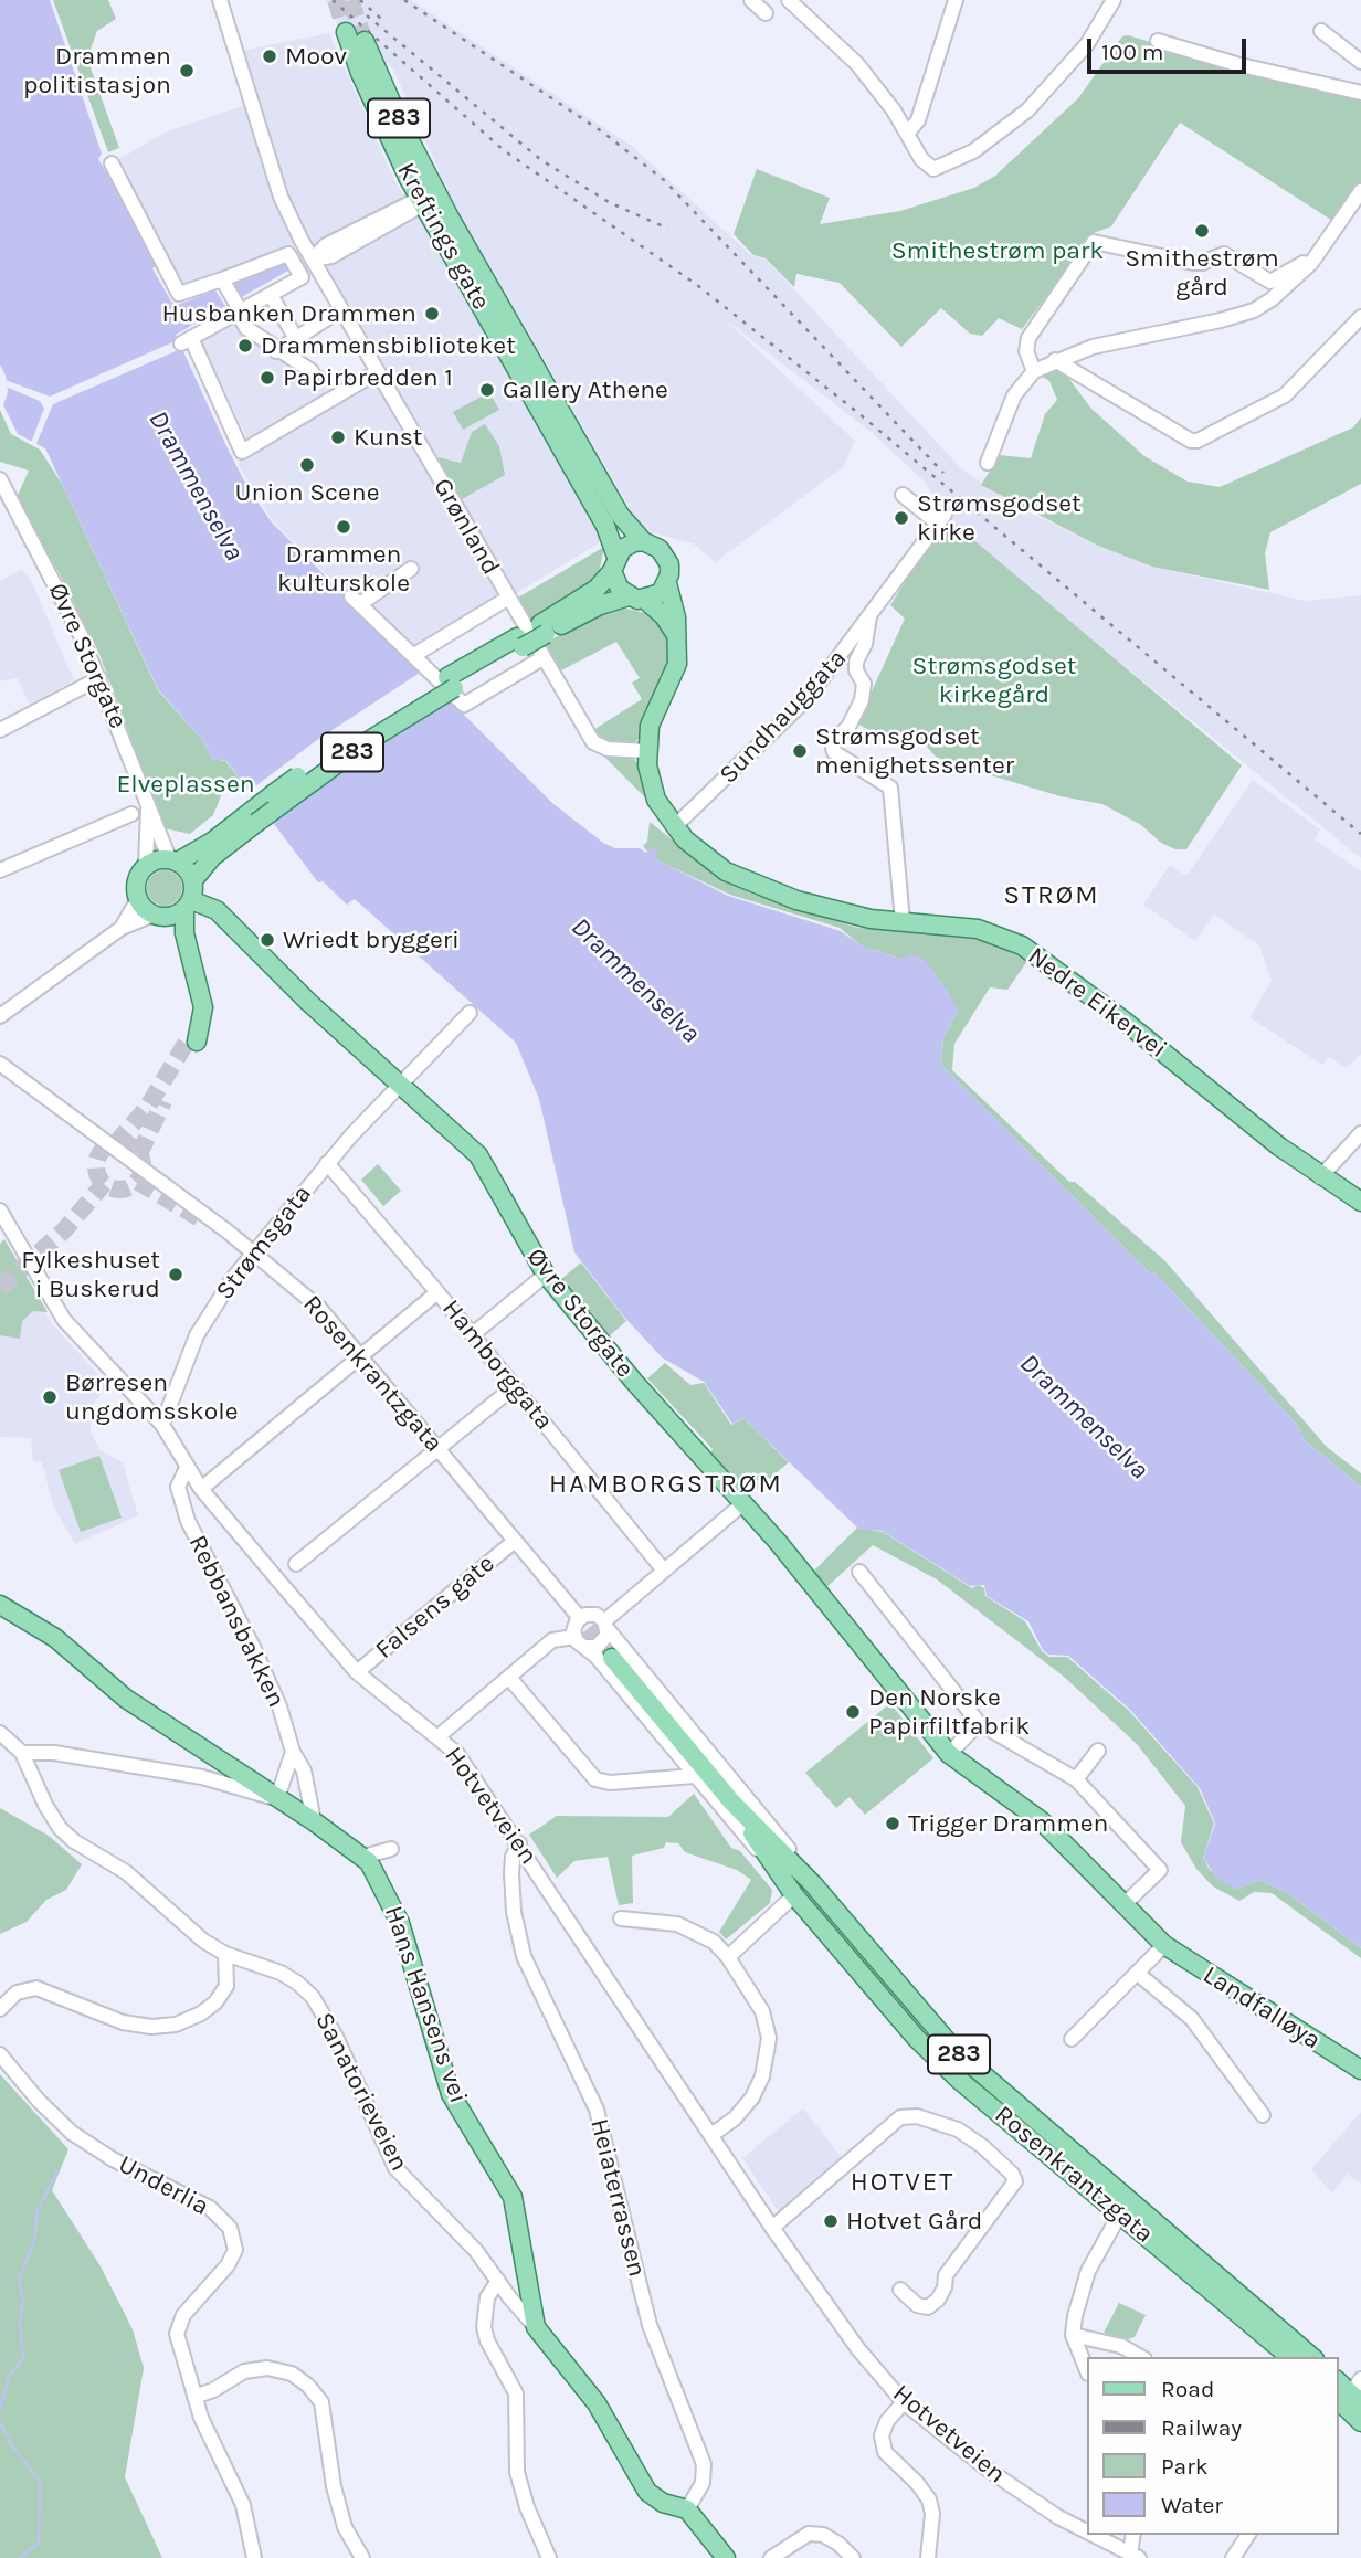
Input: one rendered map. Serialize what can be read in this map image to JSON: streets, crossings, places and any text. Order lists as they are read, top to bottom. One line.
{"streets":{"main road":["283","Kreftings gate","Øvre Storgate","Nedre Eikervei","Rosenkrantzgata","Hans Hansens vei","Landfalløya"],"street":["Grønland","Sundhauggata","Strømsgata","Hamborggata","Falsens gate","Rebbansbakken","Hotvetveien","Sanatorieveien","Underlia","Heiaterrassen"]},"crossings":[["283","Kreftings gate"],["283","Øvre Storgate"],["Øvre Storgate","Strømsgata"],["Øvre Storgate","Landfalløya"],["Sundhauggata","Nedre Eikervei"],["Strømsgata","Hamborggata"],["Strømsgata","Rosenkrantzgata"],["Strømsgata","Hotvetveien"],["Rosenkrantzgata","Falsens gate"],["Falsens gate","Hotvetveien"],["Rebbansbakken","Hotvetveien"],["Rebbansbakken","Hans Hansens vei"],["Hotvetveien","Heiaterrassen"],["Hans Hansens vei","Sanatorieveien"],["Hans Hansens vei","Heiaterrassen"]],"districts":["STRØM","HAMBORGSTRØM","HOTVET"],"water":["Drammenselva"],"parks":["Smithestrøm park","Strømsgodset kirkegård","Elveplassen"],"places":["Moov","Drammen politistasjon","Smithestrøm gård","Husbanken Drammen","Drammensbiblioteket","Papirbredden 1","Gallery Athene","Kunst","Union Scene","Strømsgodset kirke","Drammen kulturskole","Strømsgodset menighetssenter","Wriedt bryggeri","Fylkeshuset i Buskerud","Børresen ungdomsskole","Den Norske Papirfiltfabrik","Trigger Drammen","Hotvet Gård"],"legend":["Road","Railway","Park","Water"],"scale_bar":"100 m"}
